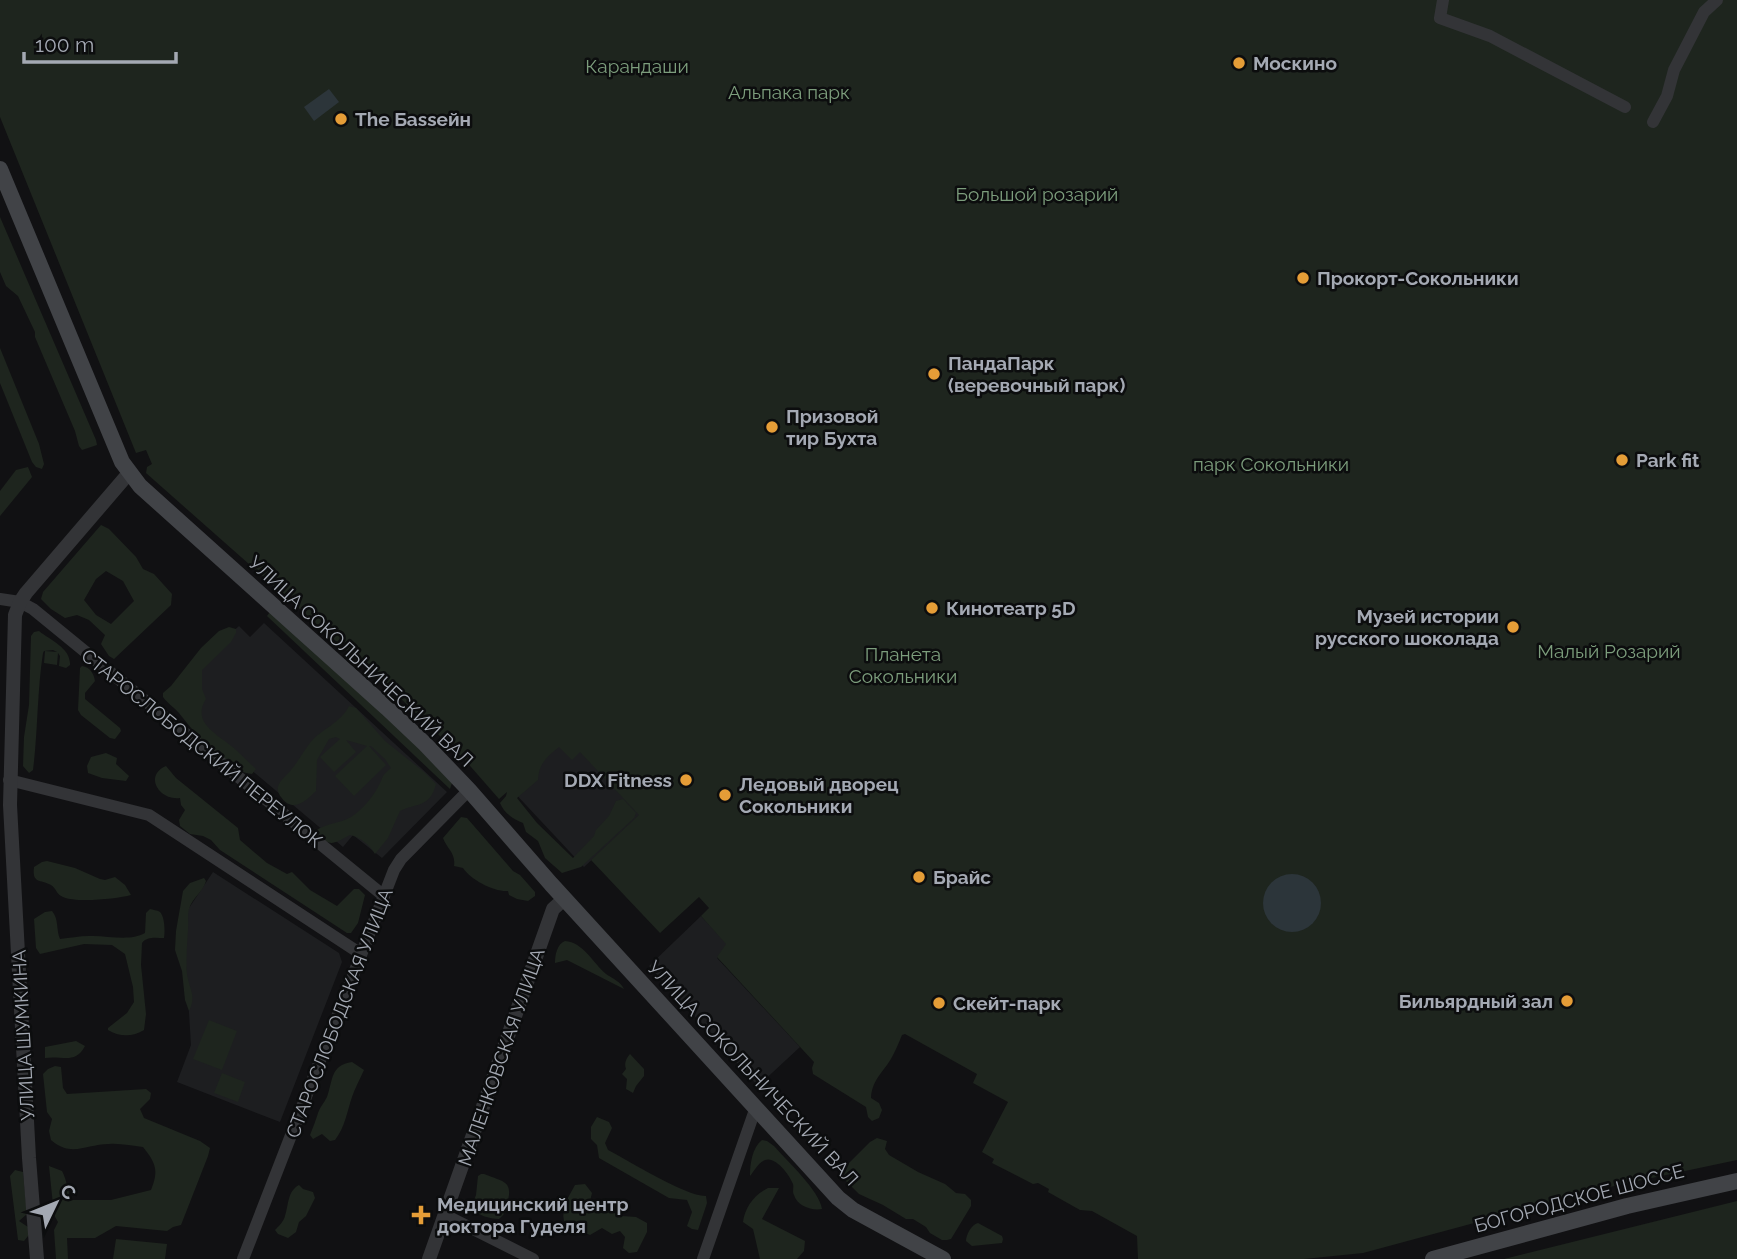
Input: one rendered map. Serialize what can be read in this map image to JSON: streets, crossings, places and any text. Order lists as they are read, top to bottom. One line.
{"streets":{"main road":["УЛИЦА СОКОЛЬНИЧЕСКИЙ ВАЛ","БОГОРОДСКОЕ ШОССЕ"],"street":["СТАРОСЛОБОДСКИЙ ПЕРЕУЛОК","СТАРОСЛОБОДСКАЯ УЛИЦА","УЛИЦА ШУМКИНА","МАЛЕНКОВСКАЯ УЛИЦА"]},"crossings":[["УЛИЦА СОКОЛЬНИЧЕСКИЙ ВАЛ","СТАРОСЛОБОДСКАЯ УЛИЦА"],["УЛИЦА СОКОЛЬНИЧЕСКИЙ ВАЛ","МАЛЕНКОВСКАЯ УЛИЦА"],["СТАРОСЛОБОДСКИЙ ПЕРЕУЛОК","СТАРОСЛОБОДСКАЯ УЛИЦА"],["СТАРОСЛОБОДСКИЙ ПЕРЕУЛОК","УЛИЦА ШУМКИНА"]],"parks":["Карандаши","Альпака парк","Большой розарий","парк Сокольники","Малый Розарий","Планета Сокольники"],"places":{"other":["Москино","The Баssейн","Прокорт-Сокольники","ПандаПарк (веревочный парк)","Призовой тир Бухта","Park fit","Кинотеатр 5D","Музей истории русского шоколада","DDX Fitness","Ледовый дворец Сокольники","Брайс","Бильярдный зал","Скейт-парк"],"health":["Медицинский центр доктора Гуделя"]},"scale_bar":"100 m","north":"top right"}
